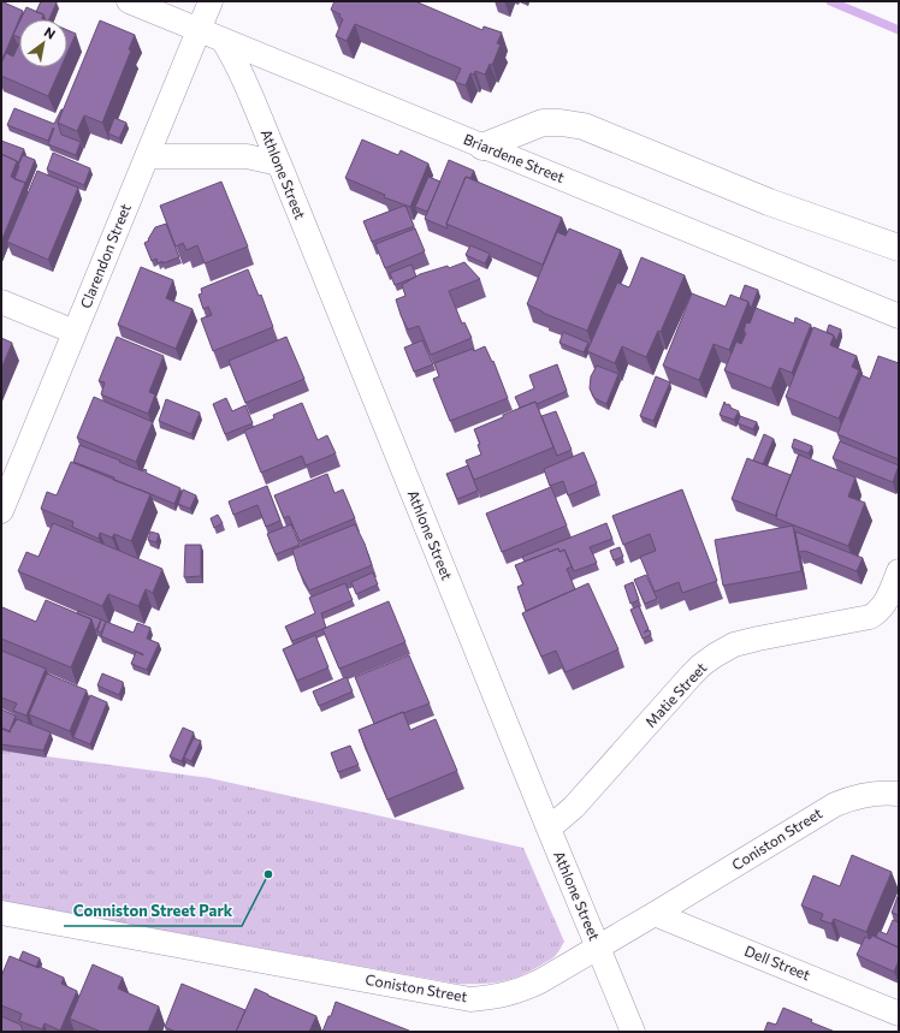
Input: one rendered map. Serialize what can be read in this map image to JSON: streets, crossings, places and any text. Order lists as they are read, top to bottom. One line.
{"streets":{"street":["Briardene Street","Athlone Street","Clarendon Street","Matie Street","Coniston Street","Dell Street"]},"crossings":[["Briardene Street","Athlone Street"],["Briardene Street","Clarendon Street"],["Athlone Street","Matie Street"],["Athlone Street","Coniston Street"],["Coniston Street","Dell Street"]],"places":["Conniston Street Park"],"north":"top right"}
